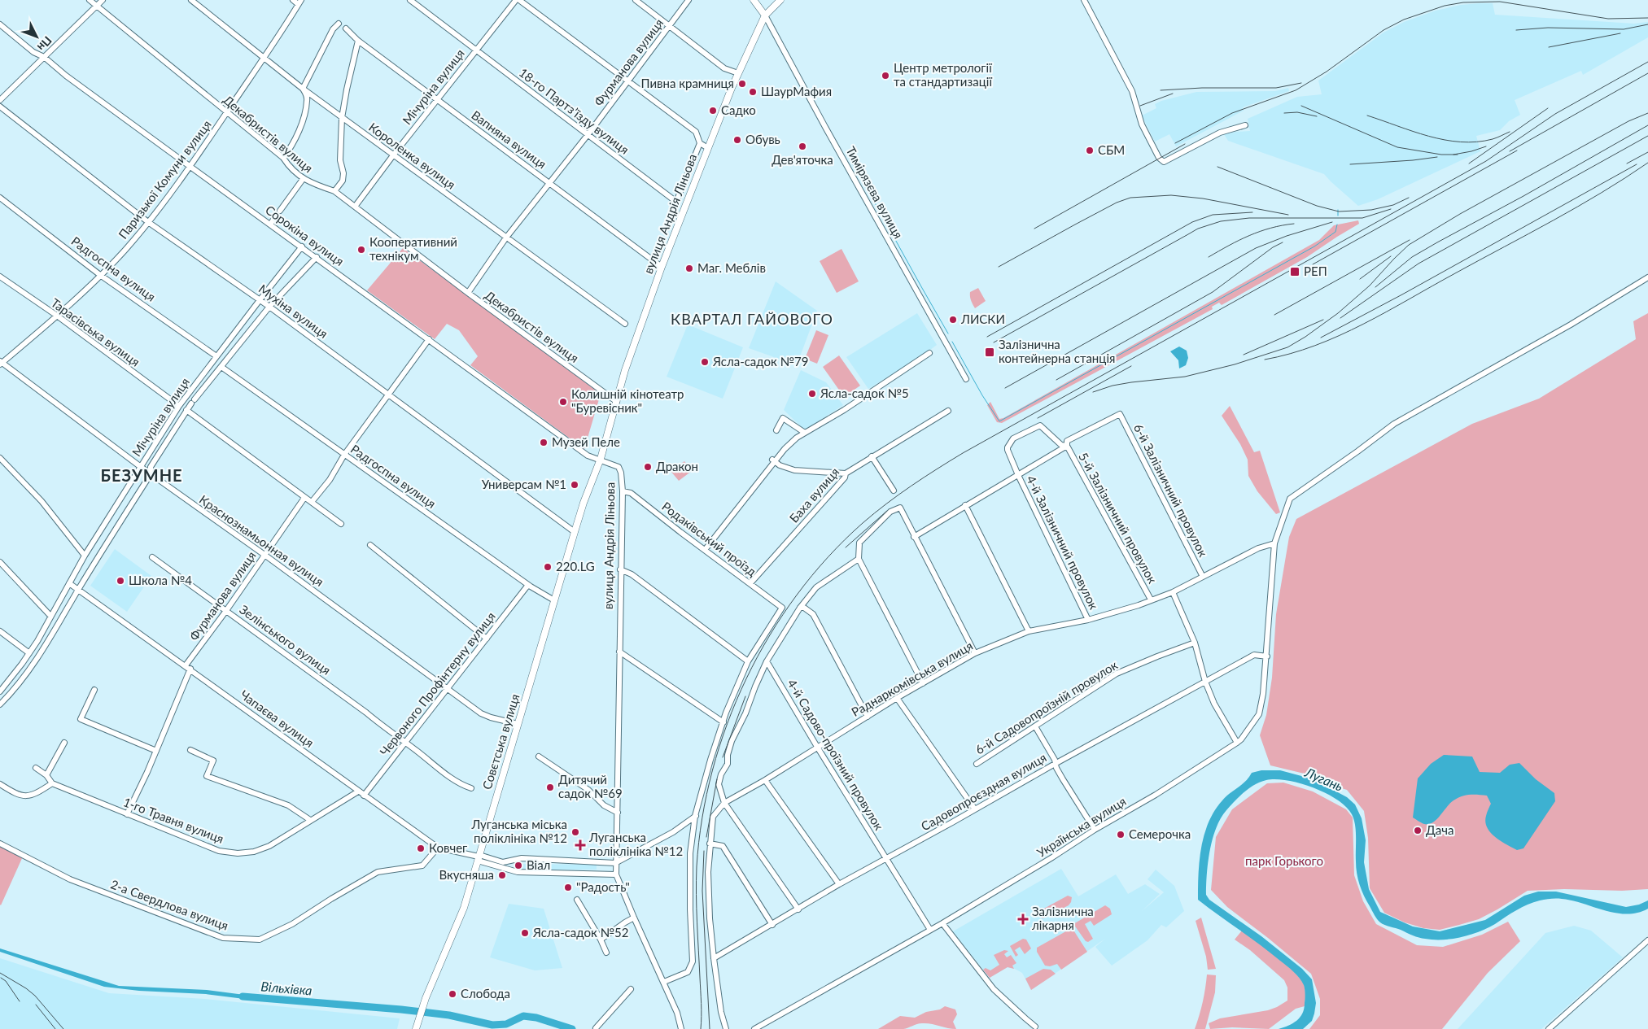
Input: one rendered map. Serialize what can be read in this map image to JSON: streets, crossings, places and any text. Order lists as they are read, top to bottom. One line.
{"streets":{"main road":["вулиця Андрія Ліньова","Совєтська вулиця"],"street":["Фурманова вулиця","Мічуріна вулиця","18-го Партз’їзду вулиця","Декабристів вулиця","Вапняна вулиця","Короленка вулиця","Паризької Комуни вулиця","Тимірязєва вулиця","Сорокіна вулиця","Радгоспна вулиця","Мухіна вулиця","Тарасівська вулиця","6-й Залізничний провулок","Баха вулиця","5-й Залізничний провулок","Родаківський проїзд","Краснознамьонная вулиця","4-й Залізничний провулок","Зелінського вулиця","Раднаркомівська вулиця","Червоного Профінтерну вулиця","6-й Садовопроїзній провулок","Чапаєва вулиця","4-й Садово-проїзний провулок","Садовопроєздная вулиця","1-го Травня вулиця","Українська вулиця","2-а Свердлова вулиця"]},"crossings":[["Фурманова вулиця","18-го Партз’їзду вулиця"],["Фурманова вулиця","Декабристів вулиця"],["Фурманова вулиця","Вапняна вулиця"],["Фурманова вулиця","Короленка вулиця"],["Фурманова вулиця","Краснознамьонная вулиця"],["Фурманова вулиця","Зелінського вулиця"],["Фурманова вулиця","Чапаєва вулиця"],["Фурманова вулиця","1-го Травня вулиця"],["Мічуріна вулиця","18-го Партз’їзду вулиця"],["Мічуріна вулиця","Декабристів вулиця"],["Мічуріна вулиця","Вапняна вулиця"],["Мічуріна вулиця","Короленка вулиця"],["Мічуріна вулиця","Сорокіна вулиця"],["Мічуріна вулиця","Радгоспна вулиця"],["Мічуріна вулиця","Мухіна вулиця"],["Мічуріна вулиця","Тарасівська вулиця"],["Мічуріна вулиця","Краснознамьонная вулиця"],["Мічуріна вулиця","Чапаєва вулиця"],["Декабристів вулиця","Паризької Комуни вулиця"],["Декабристів вулиця","вулиця Андрія Ліньова"],["Вапняна вулиця","вулиця Андрія Ліньова"],["Короленка вулиця","Паризької Комуни вулиця"],["Паризької Комуни вулиця","Сорокіна вулиця"],["Паризької Комуни вулиця","Радгоспна вулиця"],["Паризької Комуни вулиця","Мухіна вулиця"],["Паризької Комуни вулиця","Тарасівська вулиця"],["Паризької Комуни вулиця","Краснознамьонная вулиця"],["Тимірязєва вулиця","вулиця Андрія Ліньова"],["вулиця Андрія Ліньова","Сорокіна вулиця"],["вулиця Андрія Ліньова","Родаківський проїзд"],["вулиця Андрія Ліньова","Чапаєва вулиця"],["вулиця Андрія Ліньова","Совєтська вулиця"],["Сорокіна вулиця","Совєтська вулиця"],["Радгоспна вулиця","Червоного Профінтерну вулиця"],["Радгоспна вулиця","Совєтська вулиця"],["Мухіна вулиця","Совєтська вулиця"],["6-й Залізничний провулок","5-й Залізничний провулок"],["6-й Залізничний провулок","4-й Залізничний провулок"],["6-й Залізничний провулок","Раднаркомівська вулиця"],["Баха вулиця","Родаківський проїзд"],["5-й Залізничний провулок","4-й Залізничний провулок"],["5-й Залізничний провулок","Раднаркомівська вулиця"],["Краснознамьонная вулиця","Червоного Профінтерну вулиця"],["Краснознамьонная вулиця","Совєтська вулиця"],["4-й Залізничний провулок","Раднаркомівська вулиця"],["Зелінського вулиця","Червоного Профінтерну вулиця"],["Раднаркомівська вулиця","4-й Садово-проїзний провулок"],["Раднаркомівська вулиця","Українська вулиця"],["Червоного Профінтерну вулиця","Чапаєва вулиця"],["Чапаєва вулиця","Совєтська вулиця"],["Чапаєва вулиця","1-го Травня вулиця"],["Чапаєва вулиця","2-а Свердлова вулиця"],["4-й Садово-проїзний провулок","Садовопроєздная вулиця"],["4-й Садово-проїзний провулок","Українська вулиця"],["Садовопроєздная вулиця","Українська вулиця"]],"districts":["КВАРТАЛ ГАЙОВОГО","БЕЗУМНЕ"],"water":["Лугань","Вільхівка"],"parks":["парк Горького"],"places":{"other":["Центр метрології та стандартизації","Пивна крамниця","ШаурМафия","Садко","Обувь","Дев'яточка","СБМ","Кооперативний технікум","Маг. Меблів","ЛИСКИ","Ясла-садок №79","Ясла-садок №5","Колишній кінотеатр \"Буревісник\"","Музей Пеле","Дракон","Универсам №1","220.LG","Школа №4","Дитячий садок №69","Дача","Луганська міська поліклініка №12","Семерочка","Ковчег","Віал","Вкусняша","\"Радость\"","Ясла-садок №52","Слобода"],"transit":["РЕП","Залізнична контейнерна станція"],"health":["Луганська поліклініка №12","Залізнична лікарня"]},"north":"bottom right"}
